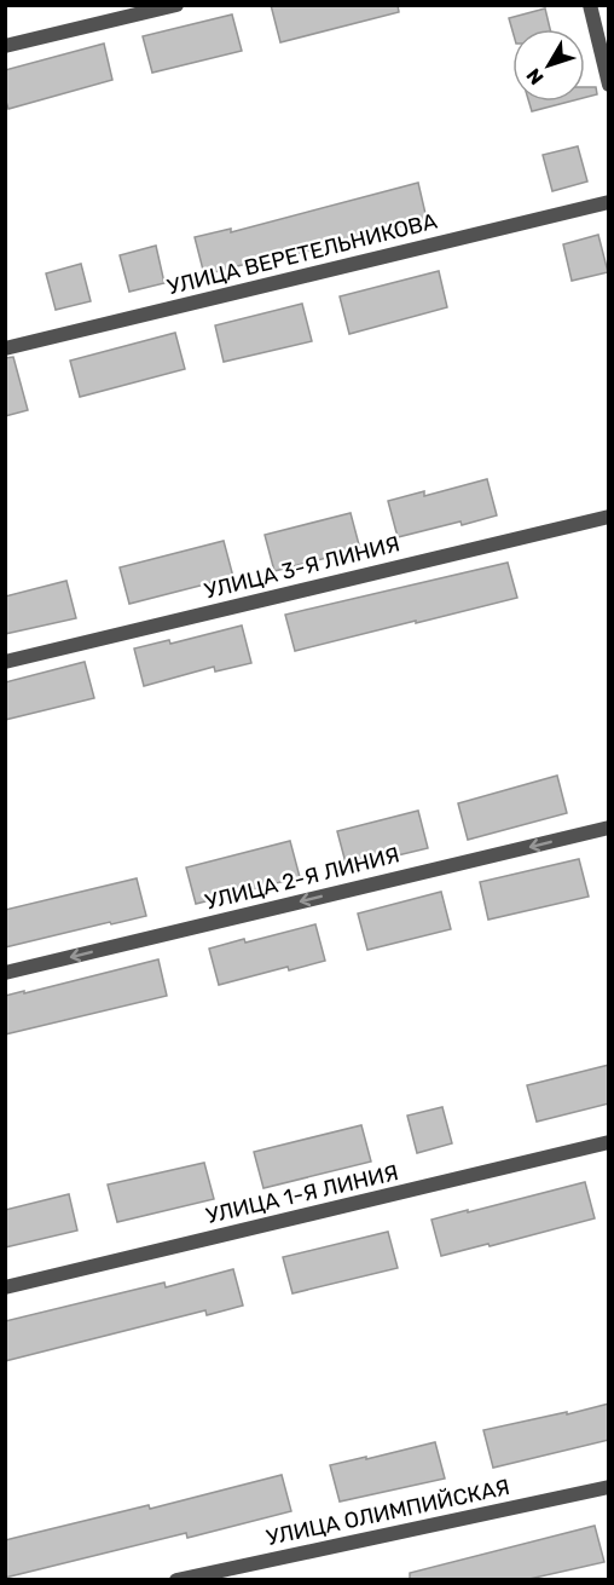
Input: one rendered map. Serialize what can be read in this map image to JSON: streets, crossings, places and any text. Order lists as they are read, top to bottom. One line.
{"streets":{"street":["УЛИЦА ВЕРЕТЕЛЬНИКОВА","УЛИЦА 3-Я ЛИНИЯ","УЛИЦА 2-Я ЛИНИЯ","УЛИЦА 1-Я ЛИНИЯ","УЛИЦА ОЛИМПИЙСКАЯ"]},"one_way":["УЛИЦА 2-Я ЛИНИЯ"],"north":"bottom left"}
